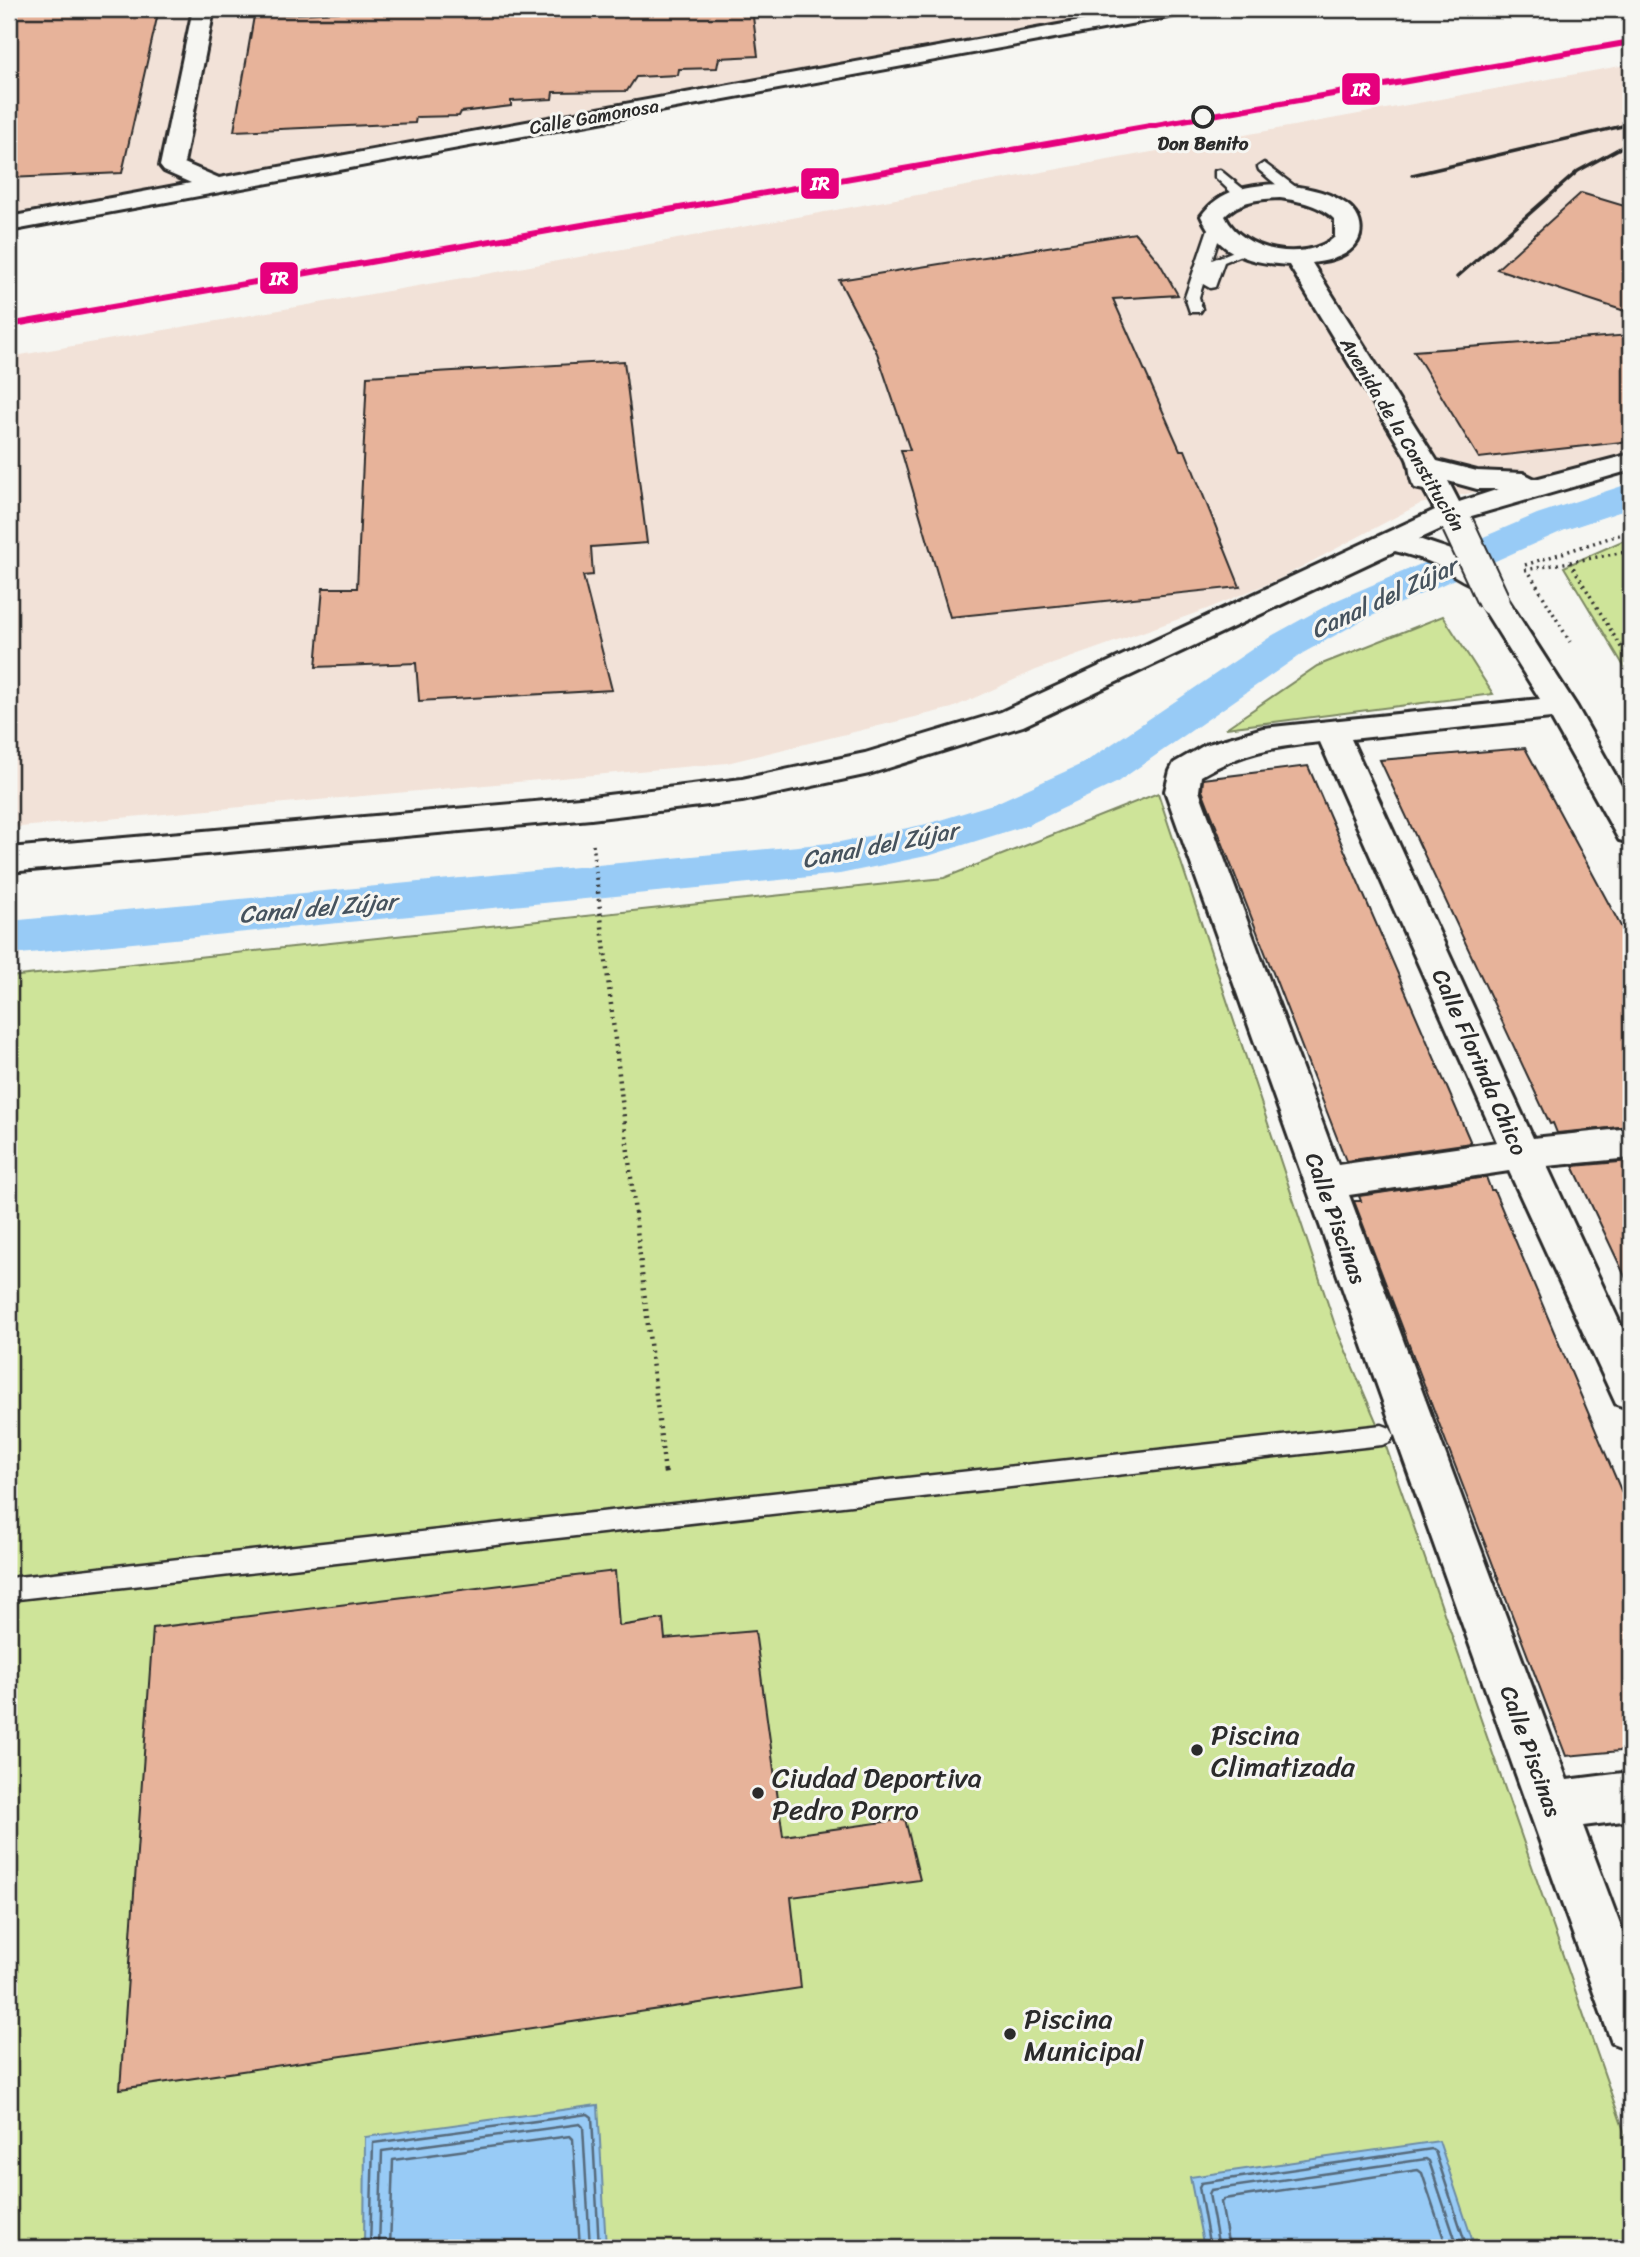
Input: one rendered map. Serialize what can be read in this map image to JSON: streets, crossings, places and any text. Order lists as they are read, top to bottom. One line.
{"streets":{"street":["Calle Gamonosa","Avenida de la Constitución","Calle Florinda Chico","Calle Piscinas"]},"crossings":[["Avenida de la Constitución","Calle Piscinas"],["Calle Florinda Chico","Calle Piscinas"]],"water":["Canal del Zújar"],"places":["Don Benito","Piscina Climatizada","Ciudad Deportiva Pedro Porro","Piscina Municipal"],"lines":["transit line IR"]}
